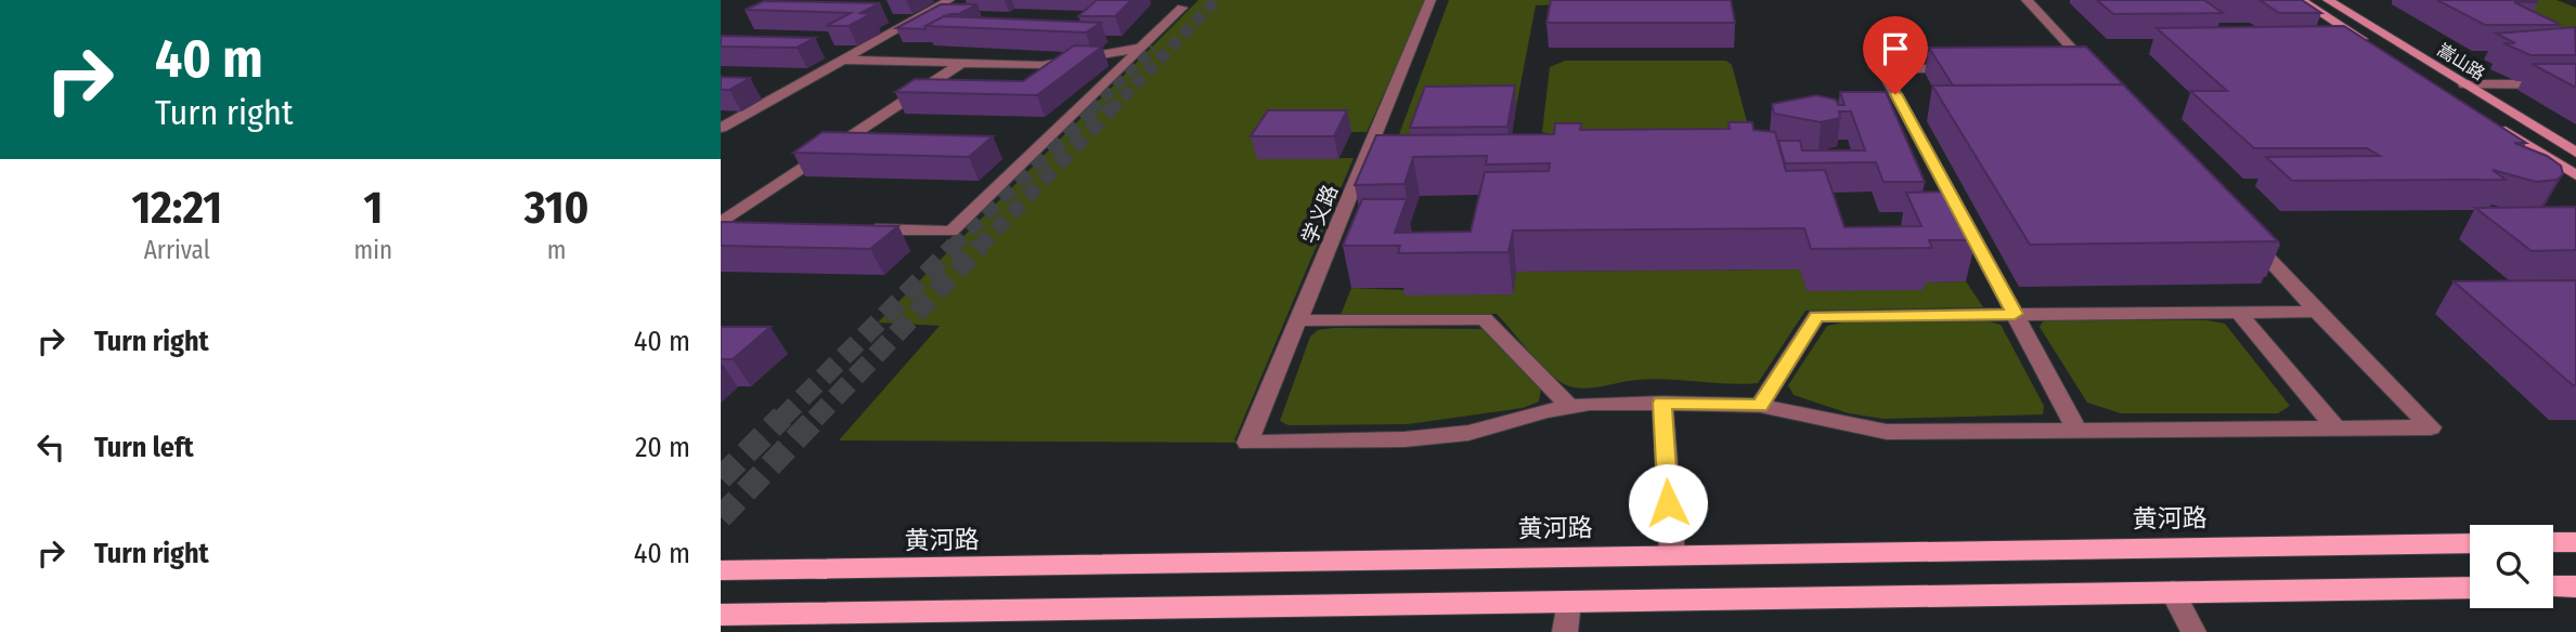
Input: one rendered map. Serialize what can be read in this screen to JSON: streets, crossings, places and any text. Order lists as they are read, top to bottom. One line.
{"streets":{"main road":["嵩山路","黄河路"],"street":["学义路"]},"page":{"turn":["40 m","Turn right"],"eta":["12:21","Arrival","1","min","310","m"],"list":[{"name":"Turn right","value":"40 m"},{"name":"Turn left","value":"20 m"},{"name":"Turn right","value":"40 m"}]}}
